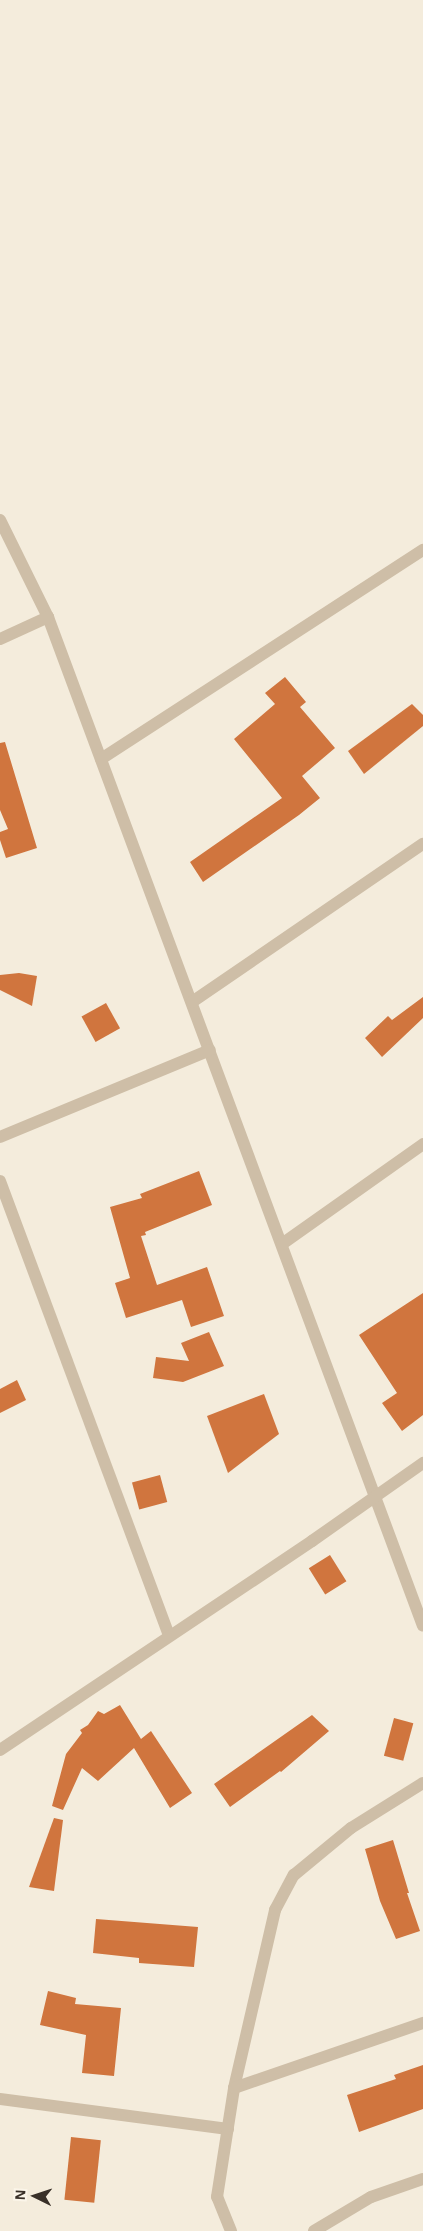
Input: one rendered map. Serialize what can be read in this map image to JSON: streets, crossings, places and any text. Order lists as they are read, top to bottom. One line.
{"north":"left"}
